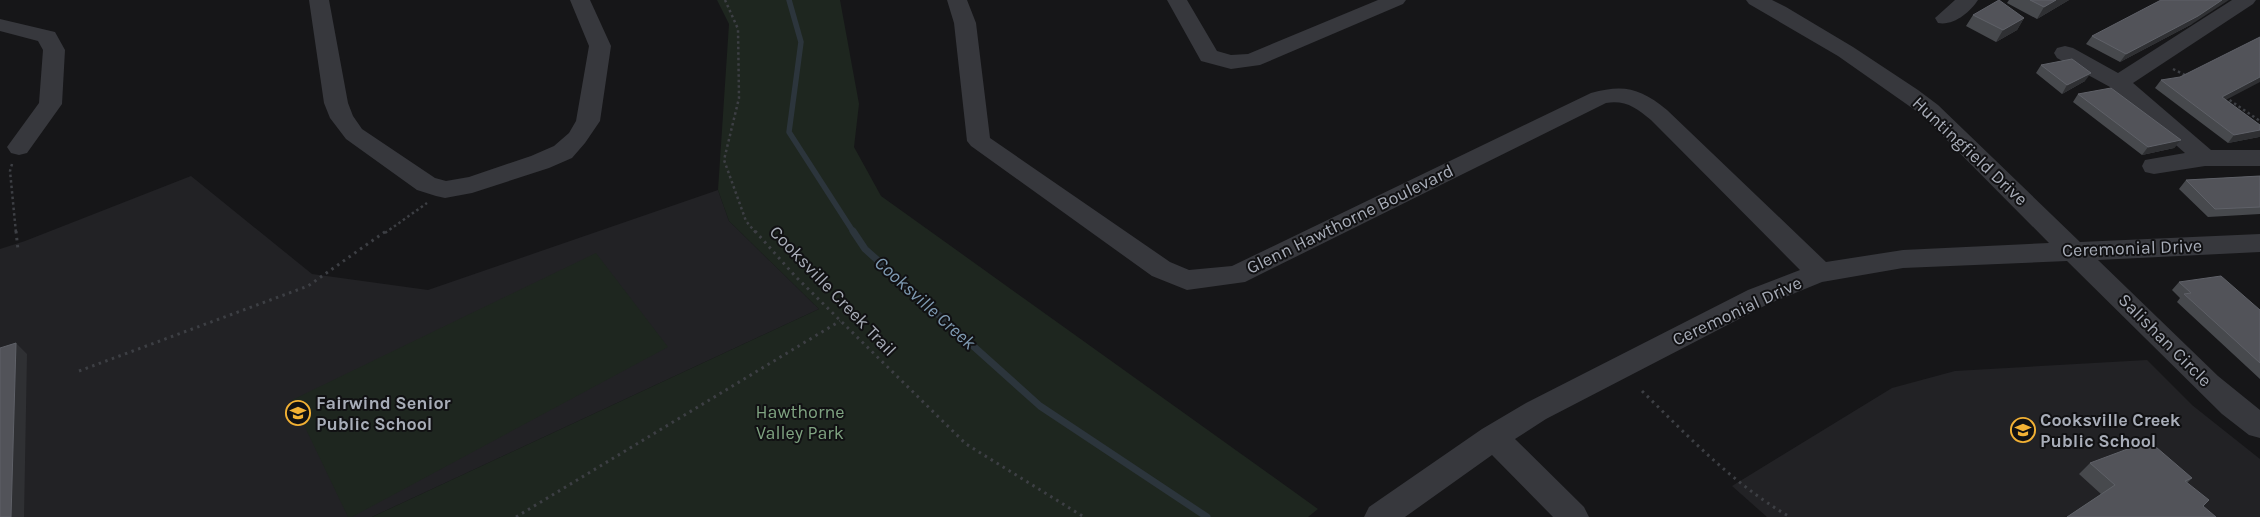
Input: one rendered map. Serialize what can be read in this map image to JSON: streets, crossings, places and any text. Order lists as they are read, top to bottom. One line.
{"streets":{"street":["Huntingfield Drive","Glenn Hawthorne Boulevard","Ceremonial Drive","Salishan Circle"],"path":["Cooksville Creek Trail"]},"crossings":[["Huntingfield Drive","Ceremonial Drive"],["Huntingfield Drive","Salishan Circle"],["Glenn Hawthorne Boulevard","Ceremonial Drive"],["Ceremonial Drive","Salishan Circle"]],"water":["Cooksville Creek"],"parks":["Hawthorne Valley Park"],"places":{"school or university":["Fairwind Senior Public School","Cooksville Creek Public School"]}}
